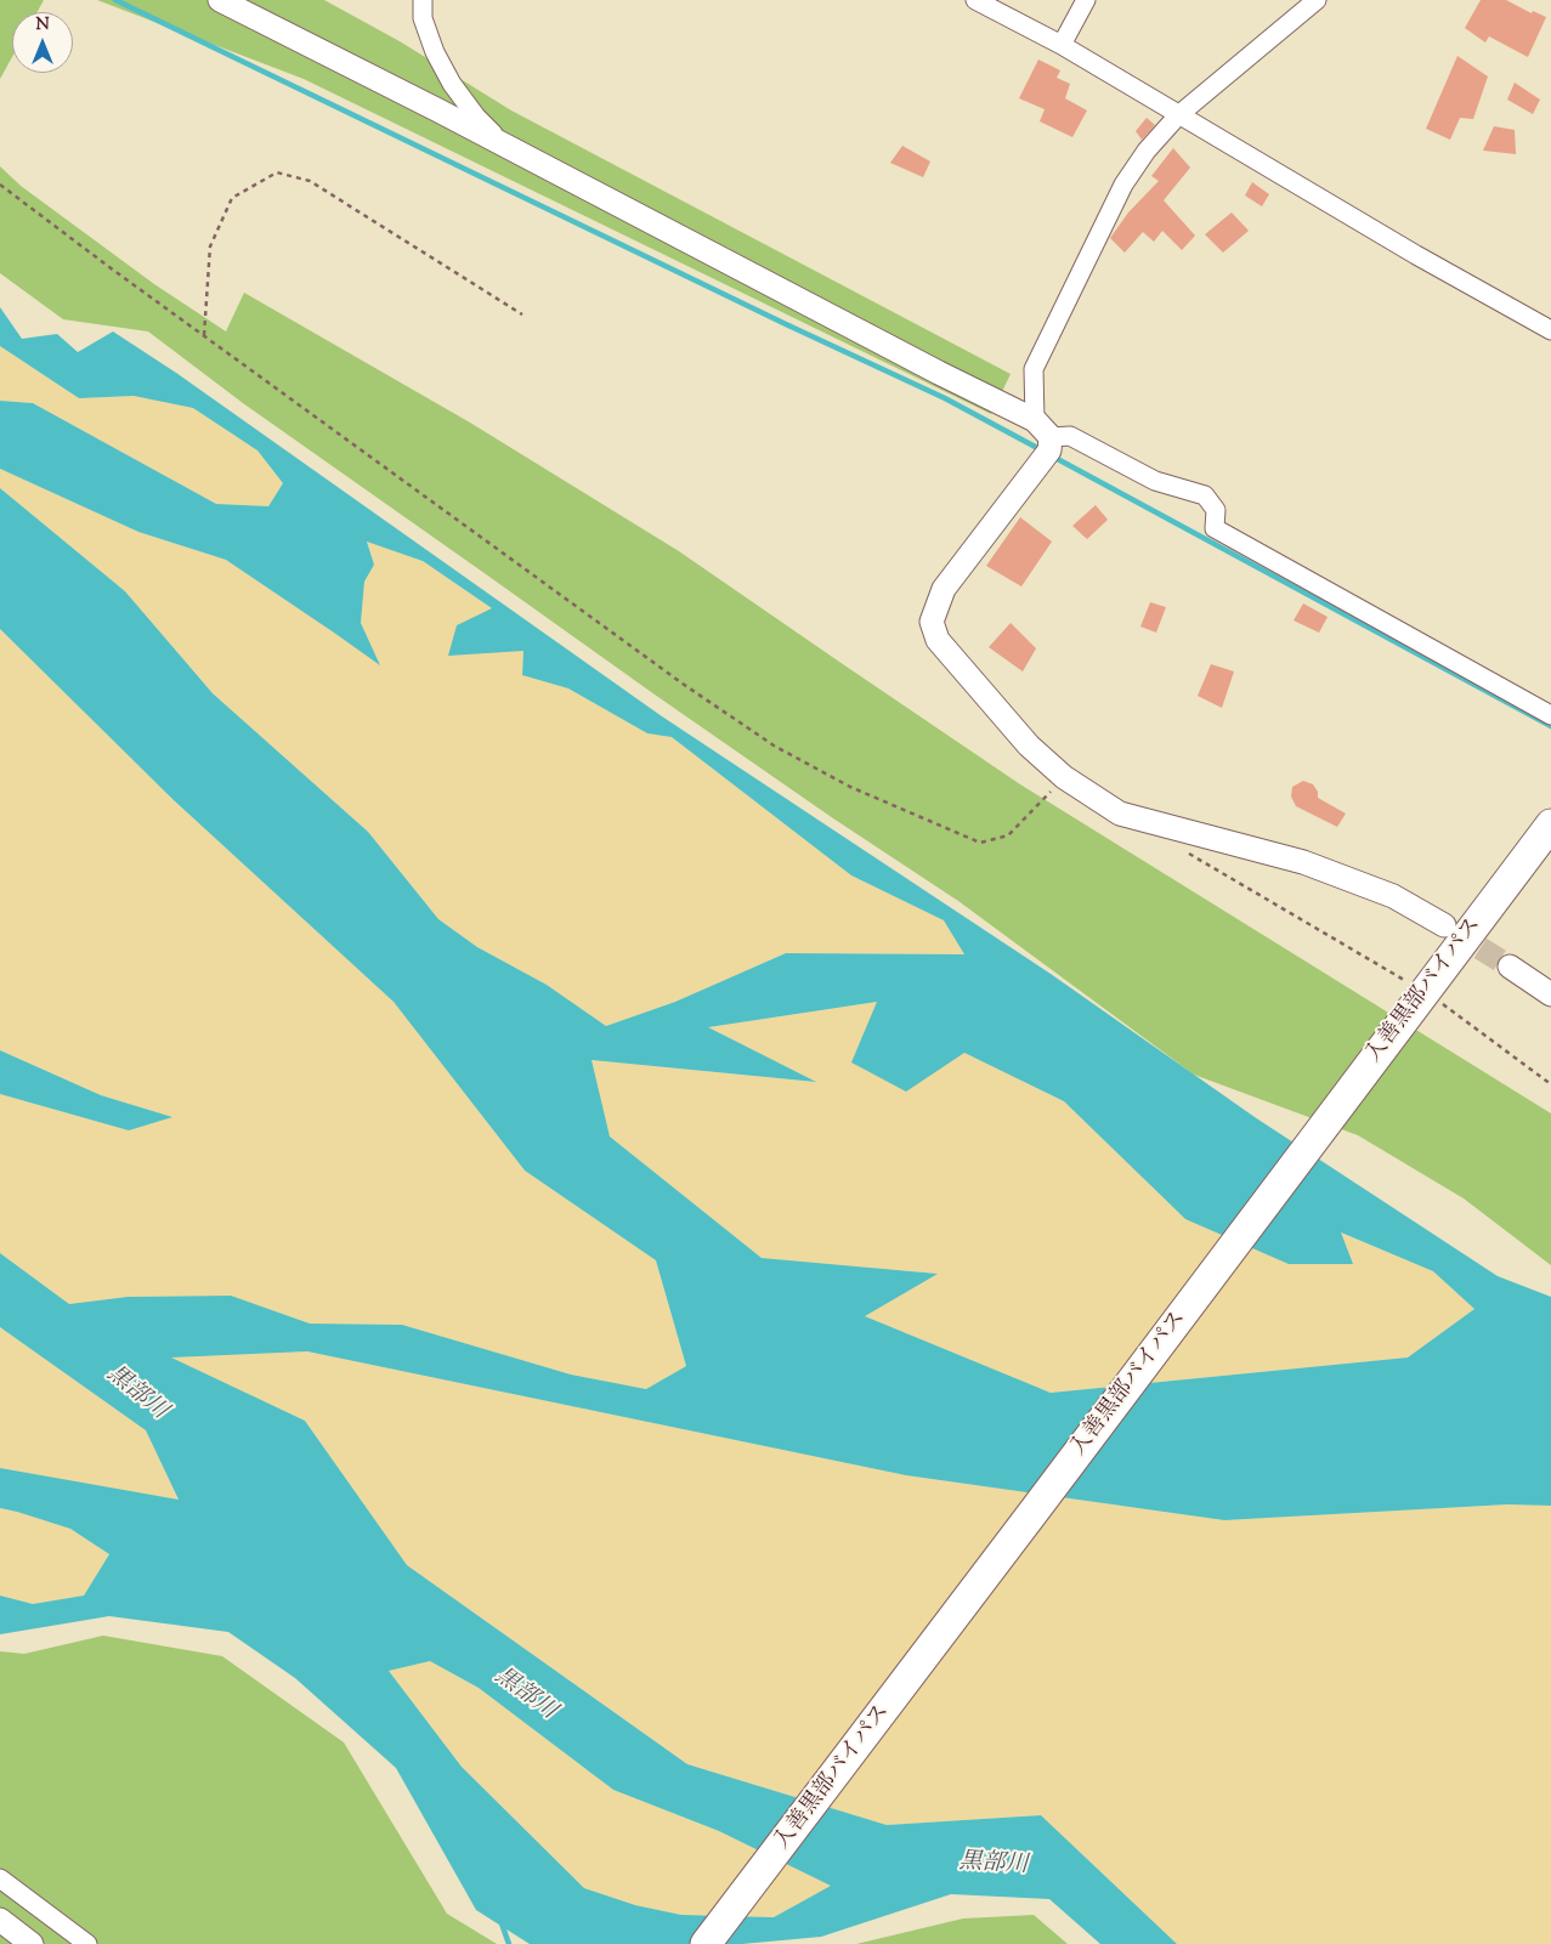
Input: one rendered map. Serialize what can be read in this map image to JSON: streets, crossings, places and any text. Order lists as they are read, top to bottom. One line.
{"streets":{"highway":["入善黒部バイパス"]},"water":["黒部川"],"north":"top"}
